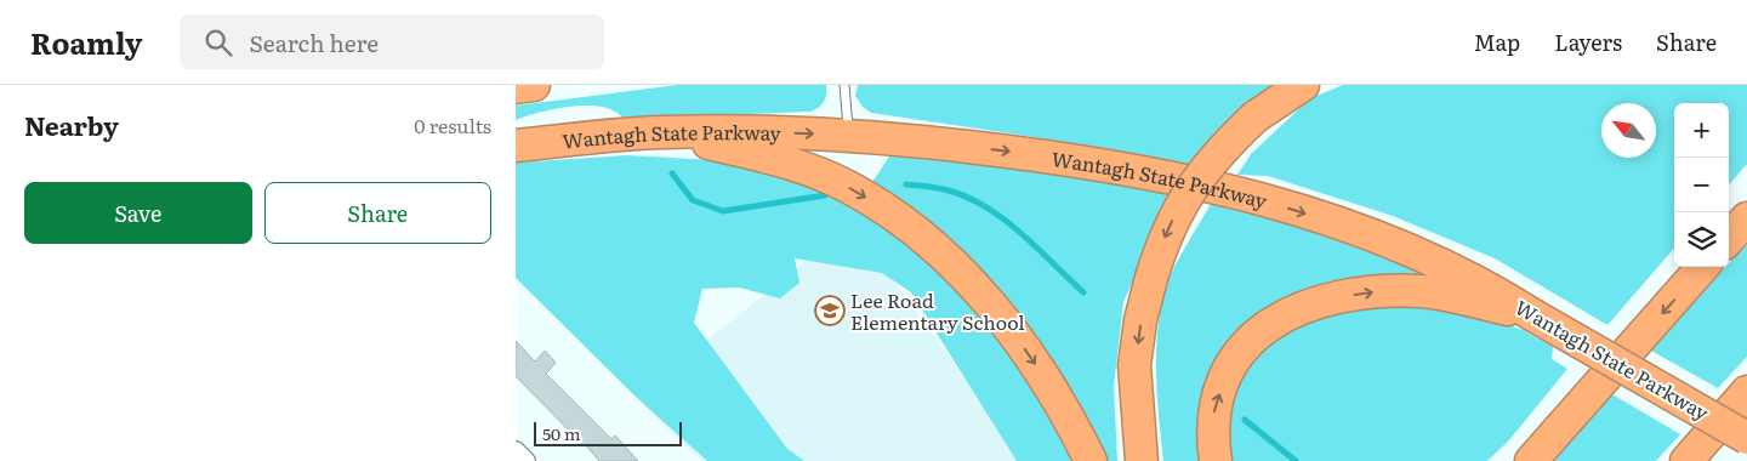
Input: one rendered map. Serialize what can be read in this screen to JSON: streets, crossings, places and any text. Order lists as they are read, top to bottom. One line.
{"streets":{"highway":["Wantagh State Parkway"]},"one_way":["Wantagh State Parkway"],"places":{"school or university":["Lee Road Elementary School"]},"scale_bar":"50 m","north":"top left","page":{"header":"Roamly","search":"Search here","nav":["Map","Layers","Share"],"heading":["Nearby","0 results"],"map_buttons":["+","−"],"buttons":["Save","Share"],"scale":"50 m"}}
